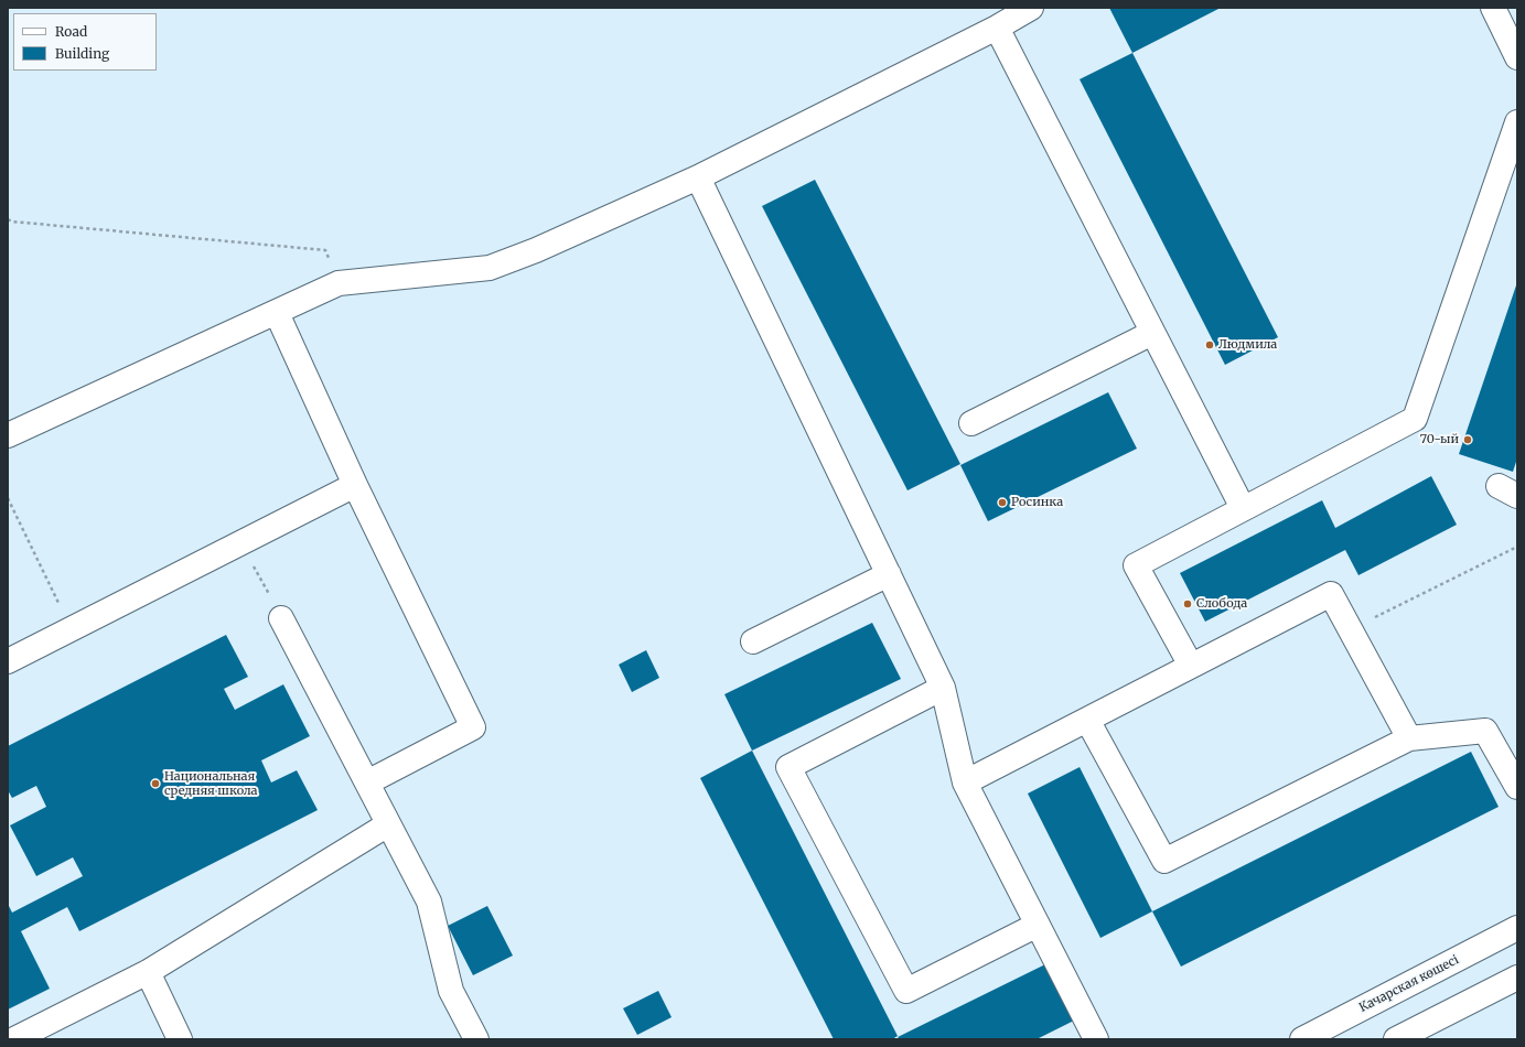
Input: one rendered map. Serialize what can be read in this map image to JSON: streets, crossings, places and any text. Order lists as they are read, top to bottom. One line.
{"streets":{"street":["Качарская көшесі"]},"places":["Людмила","70-ый","Росинка","Слобода","Национальная средняя школа"],"legend":["Road","Building"]}
